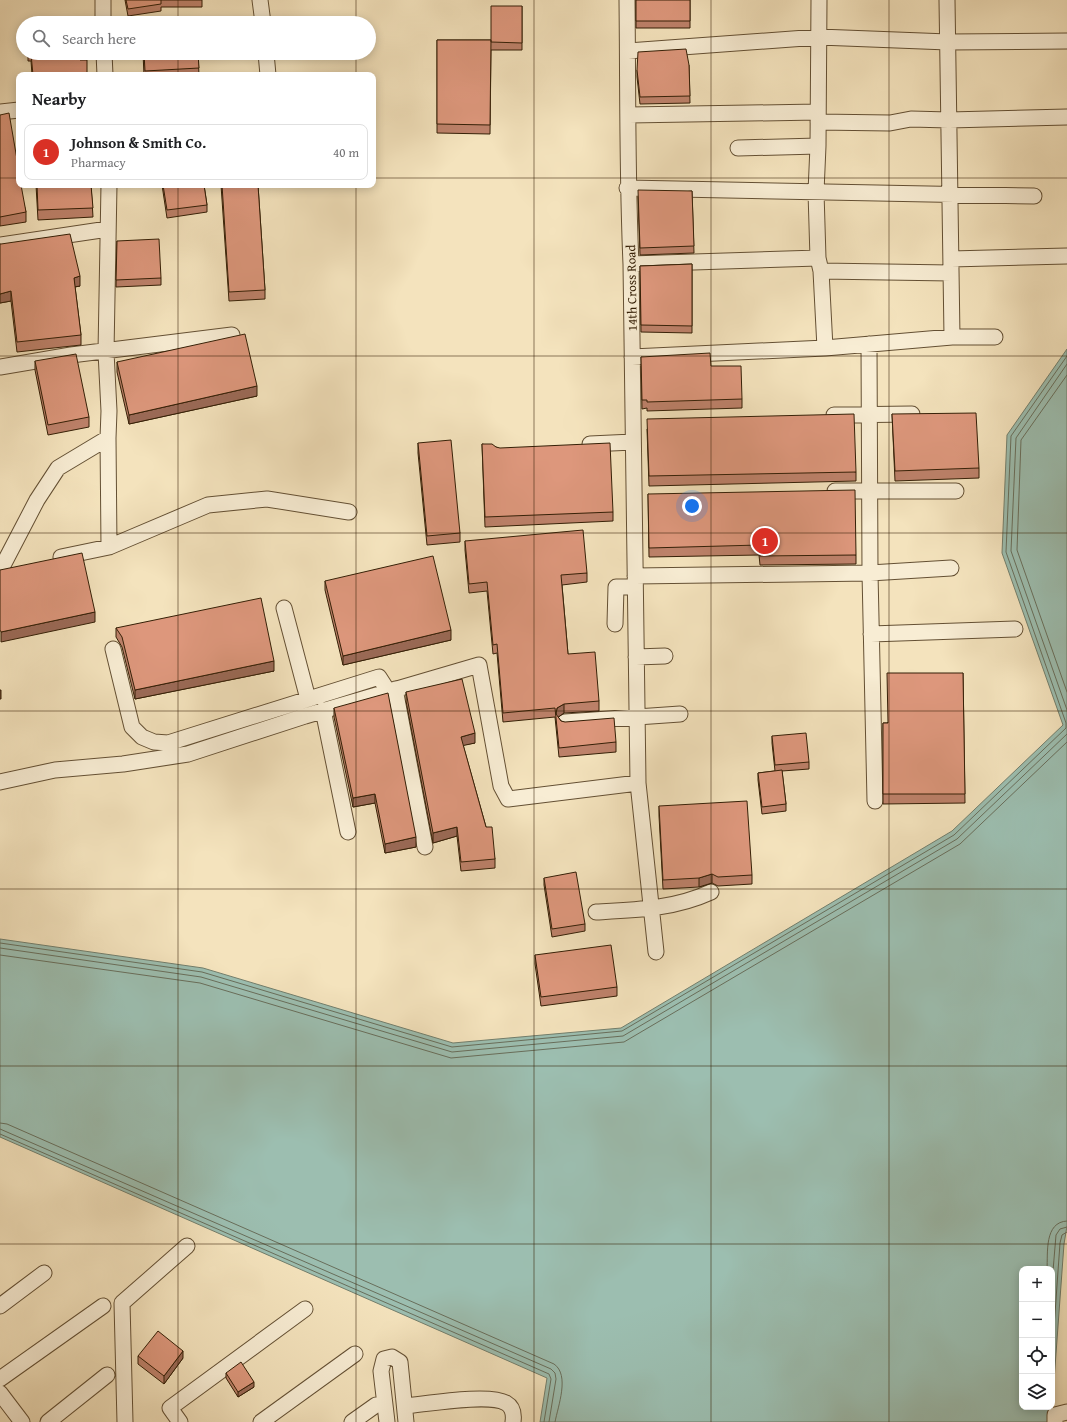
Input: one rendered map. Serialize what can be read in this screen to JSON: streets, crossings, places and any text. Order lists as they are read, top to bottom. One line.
{"streets":{"street":["14th Cross Road"]},"page":{"search":"Search here","heading":"Nearby","list":[{"mark":"1","name":"Johnson & Smith Co.","note":"Pharmacy","value":"40 m"}],"pins":"1","map_buttons":["+","−"]}}
